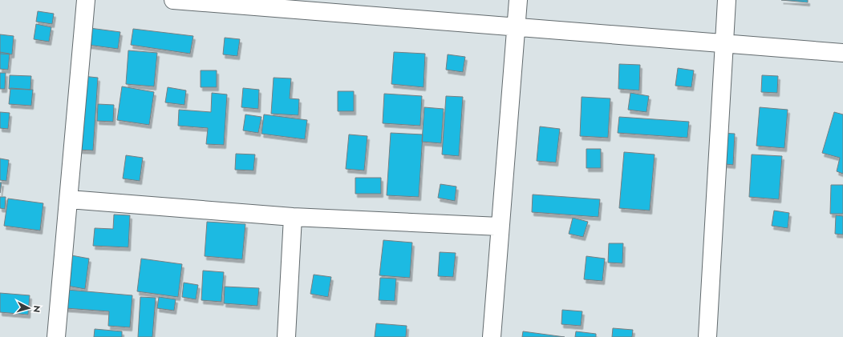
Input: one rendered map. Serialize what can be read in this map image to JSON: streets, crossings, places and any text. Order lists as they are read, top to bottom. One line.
{"north":"right"}
